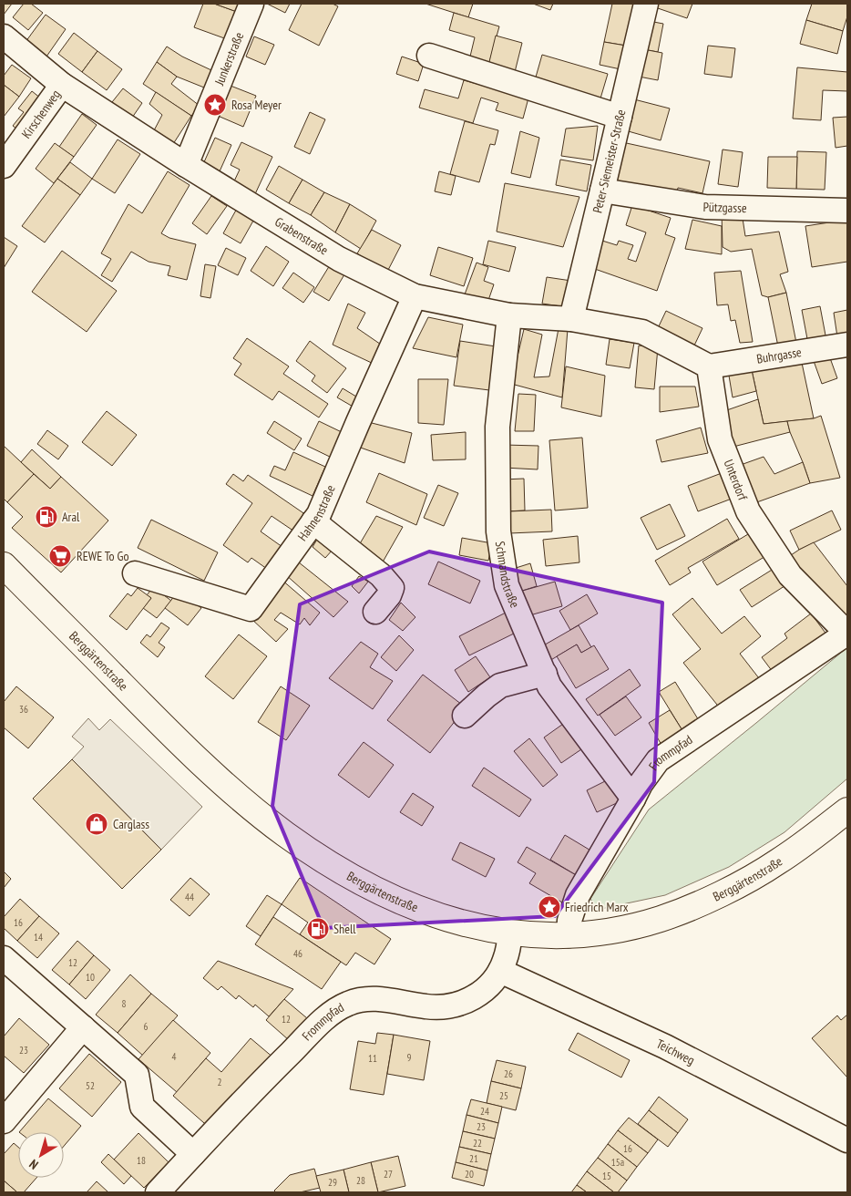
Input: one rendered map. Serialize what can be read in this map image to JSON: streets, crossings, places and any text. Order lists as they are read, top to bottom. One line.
{"streets":{"main road":["Berggärtenstraße"],"street":["Junkerstraße","Kirschenweg","Peter-Siemeister-Straße","Pützgasse","Grabenstraße","Buhrgasse","Unterdorf","Hahnenstraße","Schmandstraße","Frommpfad","Teichweg"]},"crossings":[["Junkerstraße","Grabenstraße"],["Kirschenweg","Grabenstraße"],["Peter-Siemeister-Straße","Pützgasse"],["Peter-Siemeister-Straße","Grabenstraße"],["Grabenstraße","Buhrgasse"],["Grabenstraße","Unterdorf"],["Grabenstraße","Hahnenstraße"],["Grabenstraße","Schmandstraße"],["Buhrgasse","Unterdorf"],["Unterdorf","Frommpfad"],["Schmandstraße","Frommpfad"],["Berggärtenstraße","Frommpfad"],["Frommpfad","Teichweg"]],"places":{"place":["Rosa Meyer","Friedrich Marx"],"fuel station":["Aral","Shell"],"supermarket":["REWE To Go"],"shop":["Carglass"]},"house_numbers":["36","44","16","14","46","12","10","8","12","6","23","4","9","11","26","2","52","25","24","23","22","16","21","18","15a","27","20","15","28","29"],"north":"bottom left"}
